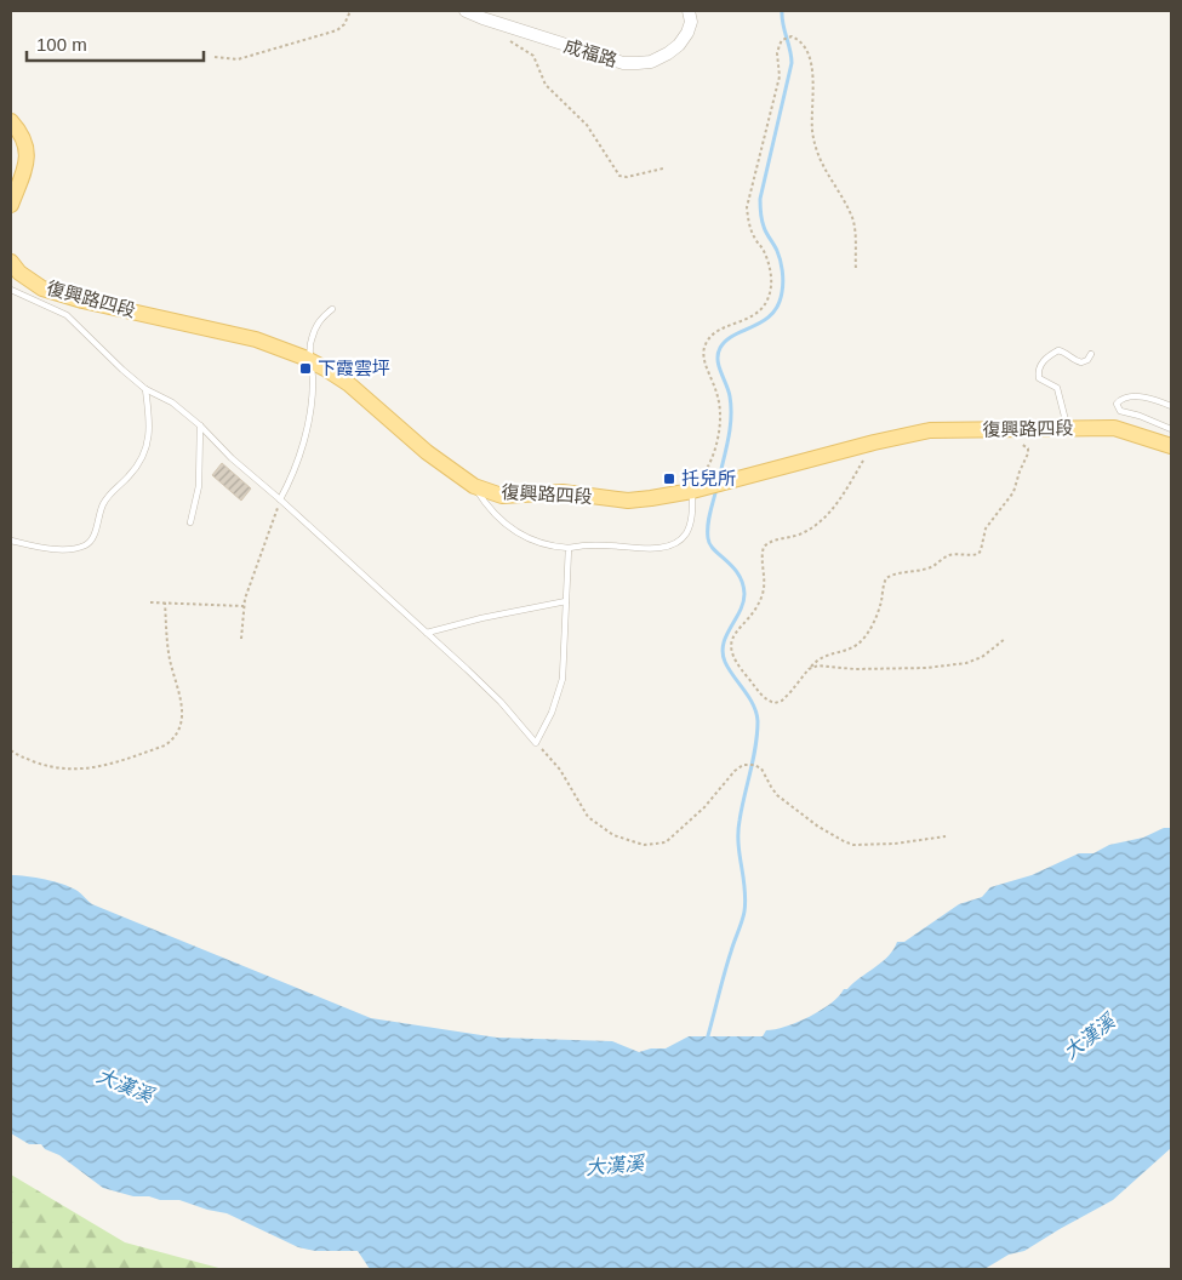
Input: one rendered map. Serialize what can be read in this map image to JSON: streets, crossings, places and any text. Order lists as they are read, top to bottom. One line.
{"streets":{"main road":["復興路四段"],"street":["成福路"]},"water":["大漢溪"],"places":{"transit":["下霞雲坪","托兒所"]},"scale_bar":"100 m"}
